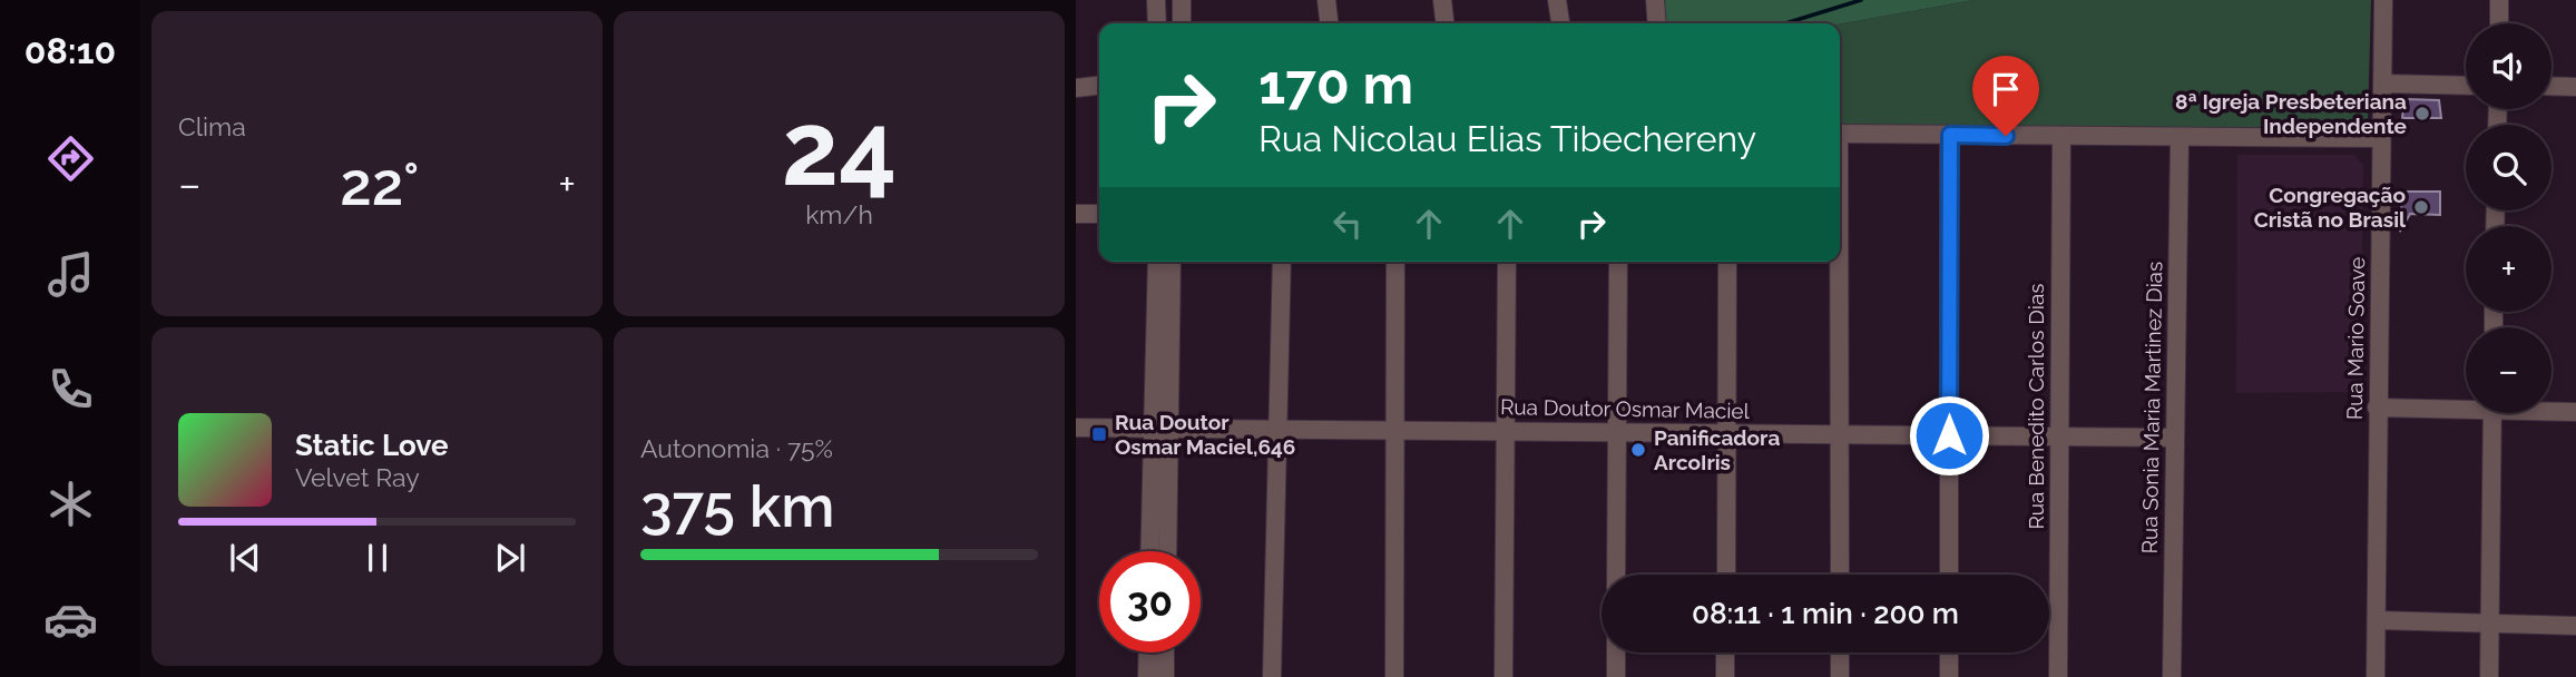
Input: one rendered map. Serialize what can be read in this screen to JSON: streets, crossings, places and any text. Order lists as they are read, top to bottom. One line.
{"streets":{"street":["Rua Mario Soave","Rua Benedito Carlos Dias","Rua Sonia Maria Martinez Dias","Rua Doutor Osmar Maciel"]},"crossings":[["Rua Benedito Carlos Dias","Rua Doutor Osmar Maciel"],["Rua Sonia Maria Martinez Dias","Rua Doutor Osmar Maciel"]],"places":{"other":["8ª Igreja Presbeteriana Independente","Congregação Cristã no Brasil","Panificadora ArcoIris"],"transit":["Rua Doutor Osmar Maciel,646"]},"page":{"tabs":"08:10","tile":["Clima",["24","km/h"],["Autonomia · 75%","375 km"]],"map_buttons":["+","−"],"turn":["170 m","Rua Nicolau Elias Tibechereny"],"heat":["−","22°","+"],"song":["Static Love","Velvet Ray"],"limit":"30","trip":"08:11 · 1 min · 200 m"}}
